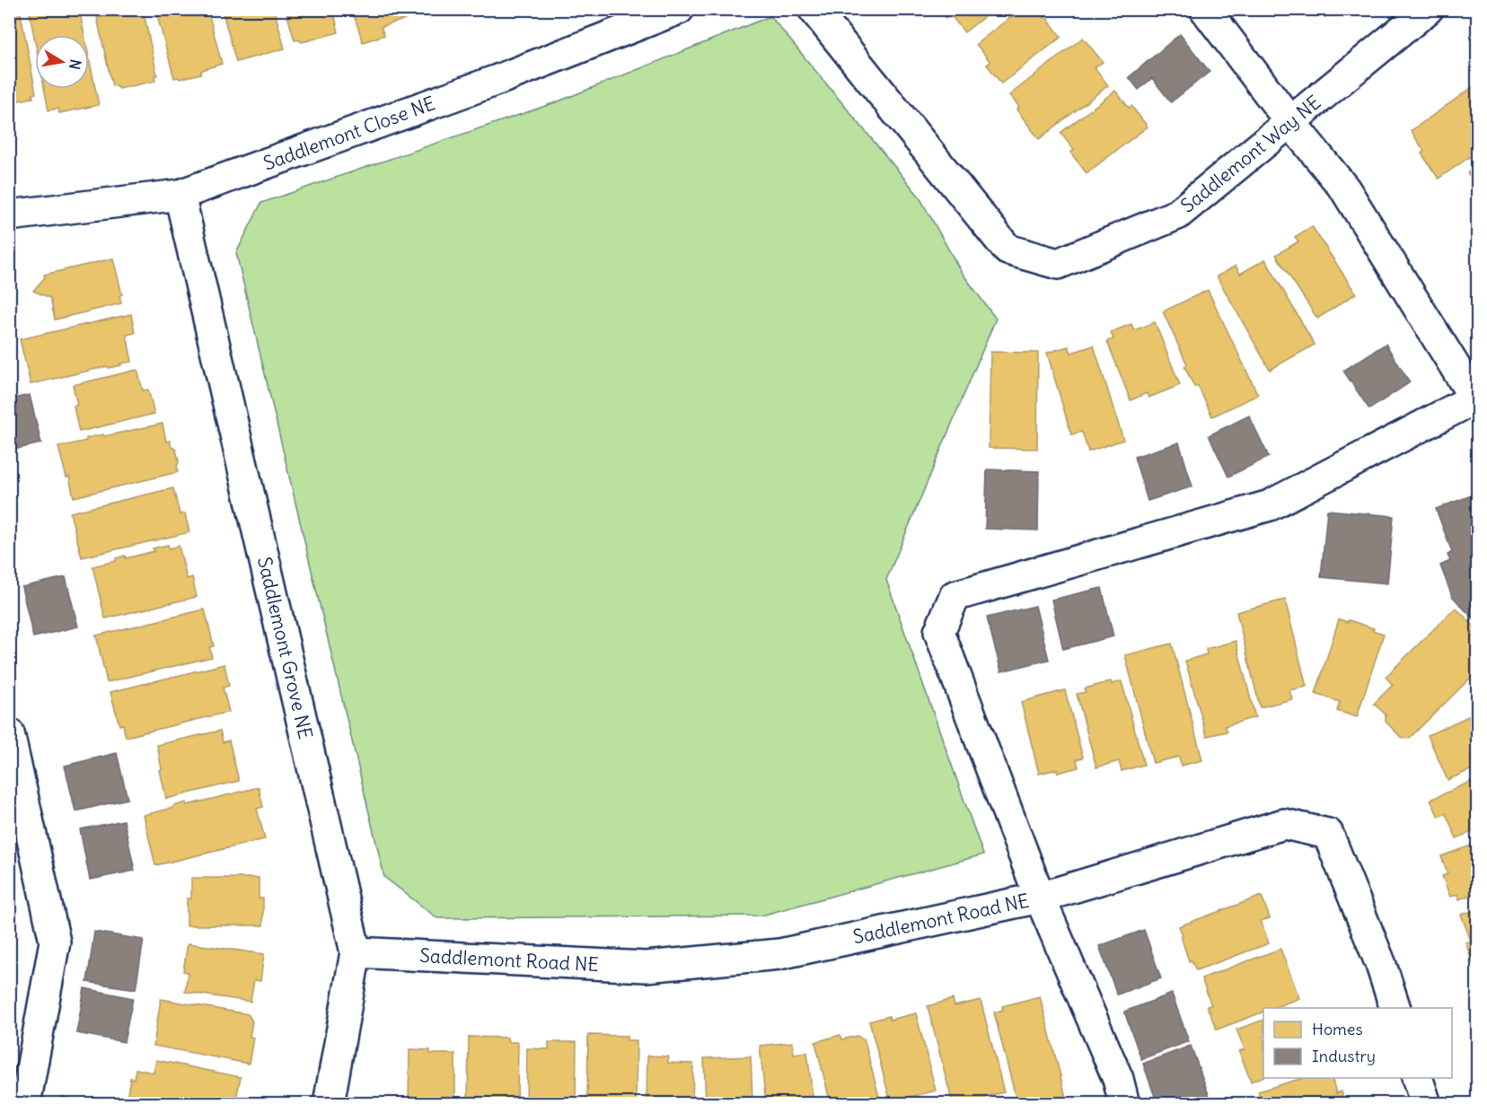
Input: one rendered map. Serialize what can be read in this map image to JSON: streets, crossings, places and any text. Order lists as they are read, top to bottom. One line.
{"streets":{"street":["Saddlemont Close NE","Saddlemont Way NE","Saddlemont Grove NE","Saddlemont Road NE"]},"crossings":[["Saddlemont Close NE","Saddlemont Grove NE"],["Saddlemont Grove NE","Saddlemont Road NE"]],"legend":["Homes","Industry"],"north":"right"}
